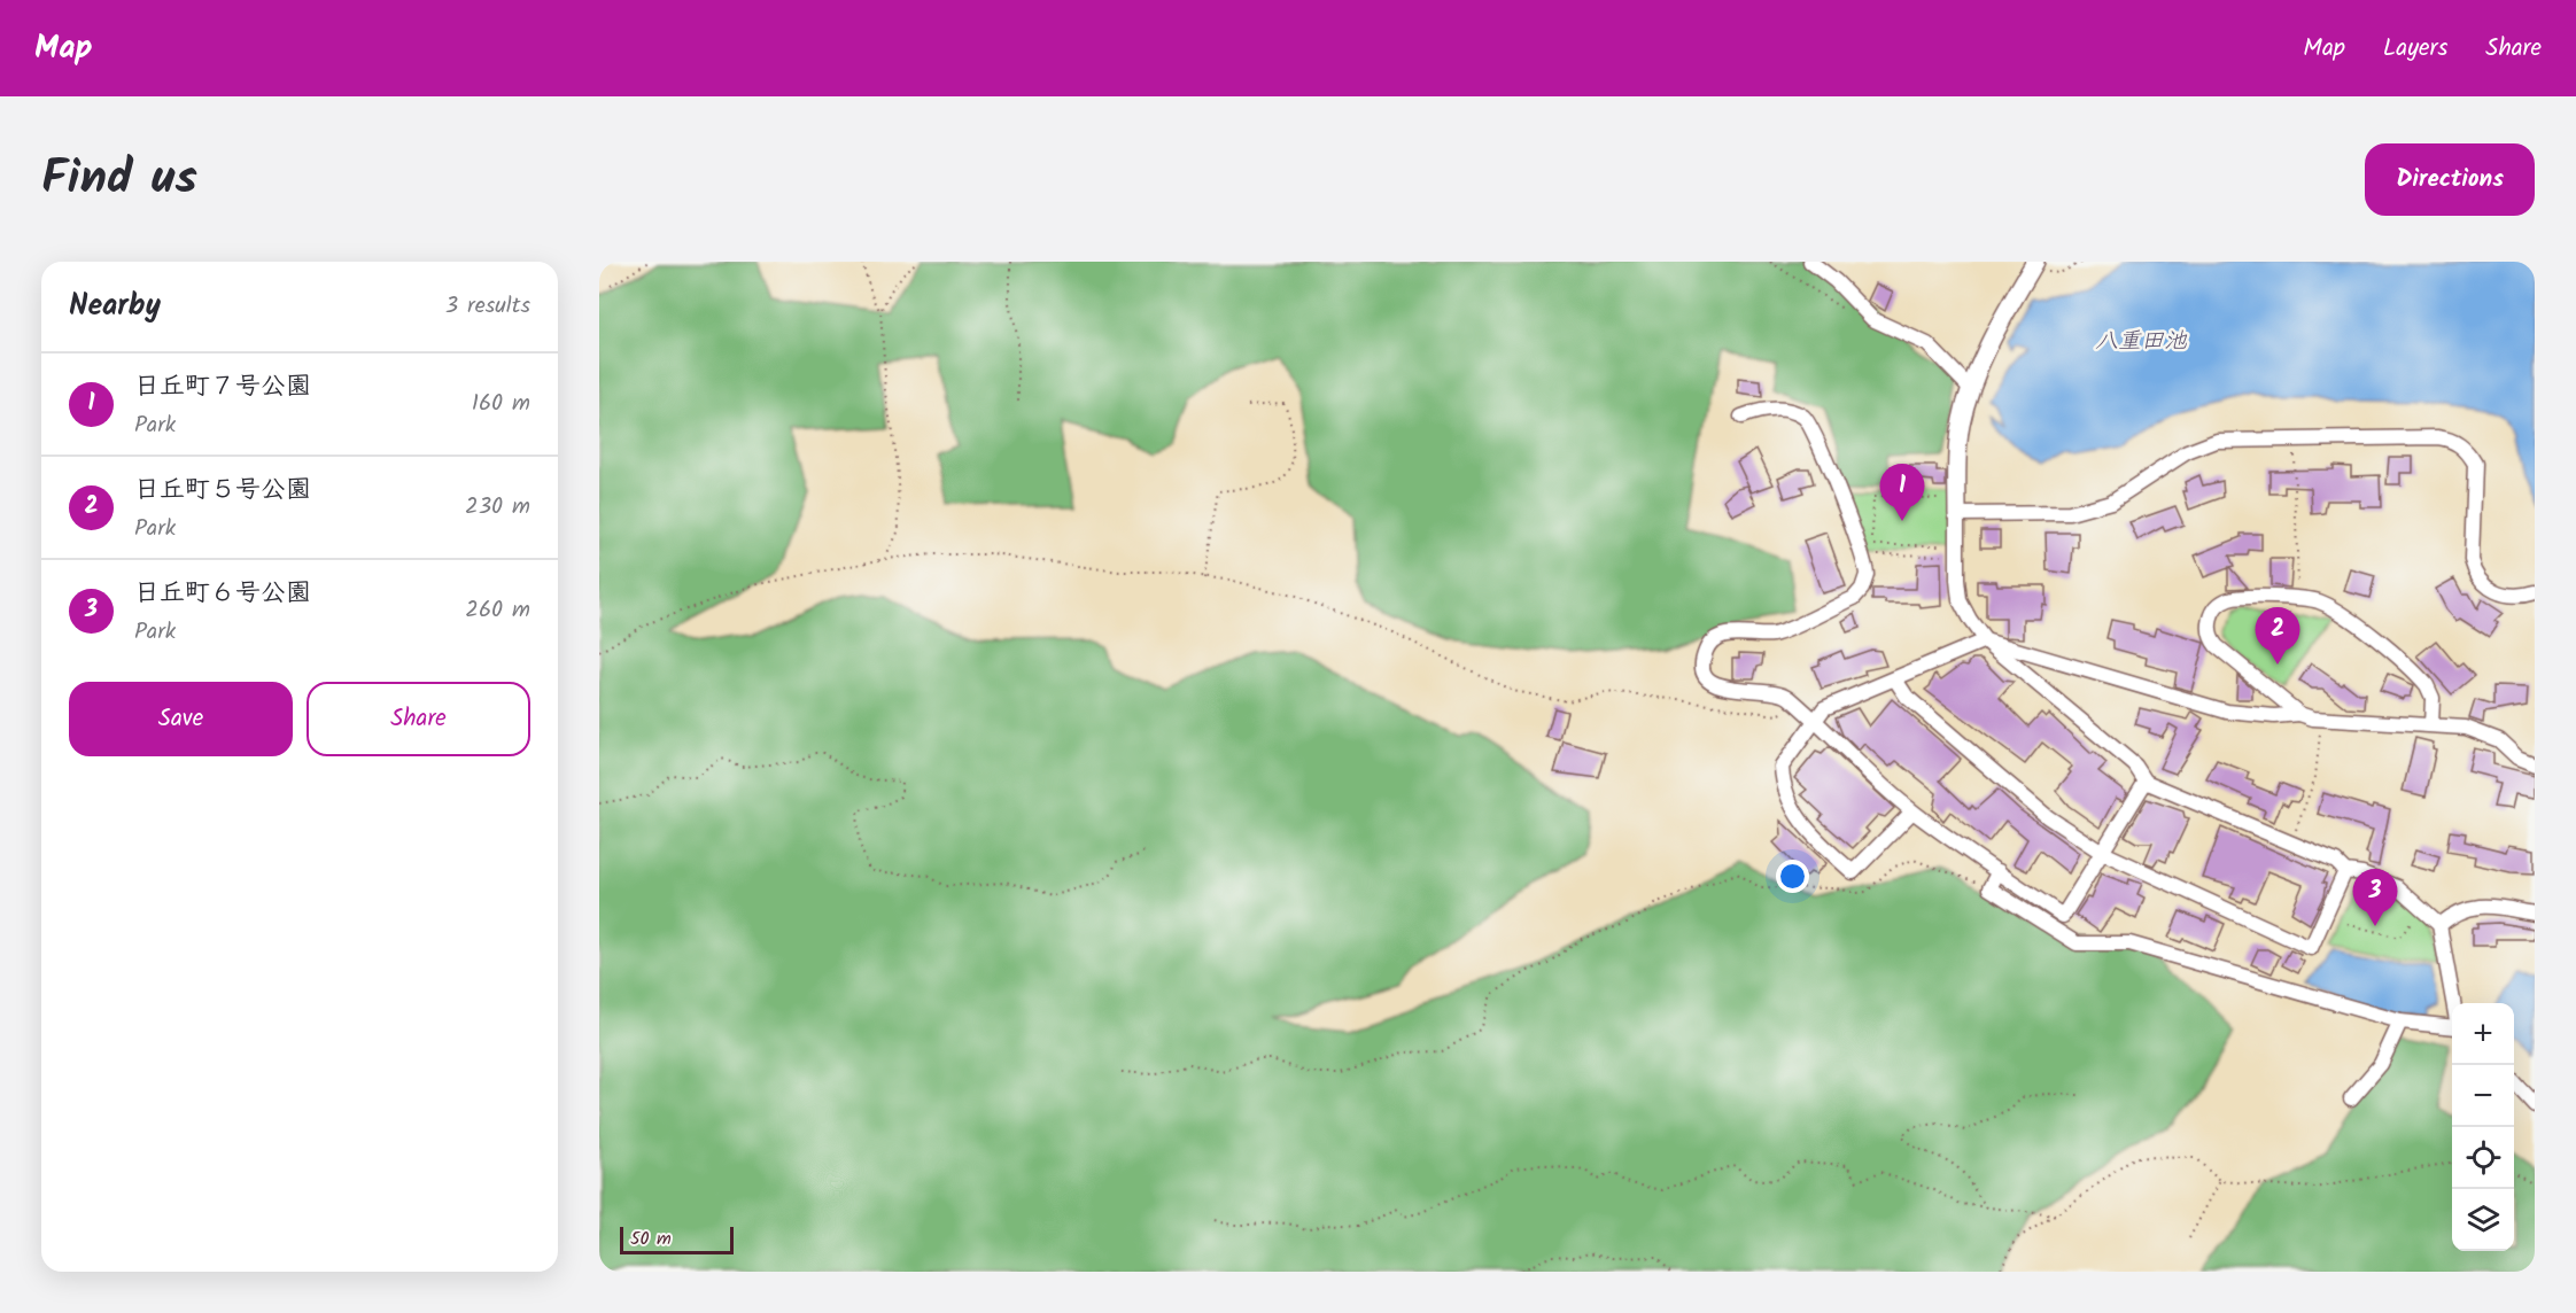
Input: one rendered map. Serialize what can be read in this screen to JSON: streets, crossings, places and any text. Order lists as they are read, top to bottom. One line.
{"water":["八重田池"],"scale_bar":"50 m","page":{"header":"Map","nav":["Map","Layers","Share"],"title":"Find us","buttons":["Directions",["Save","Share"]],"heading":["Nearby","3 results"],"list":[{"mark":"1","name":"日丘町７号公園","note":"Park","value":"160 m"},{"mark":"2","name":"日丘町５号公園","note":"Park","value":"230 m"},{"mark":"3","name":"日丘町６号公園","note":"Park","value":"260 m"}],"pins":["1","2","3"],"map_buttons":["+","−"],"scale":"50 m"}}
